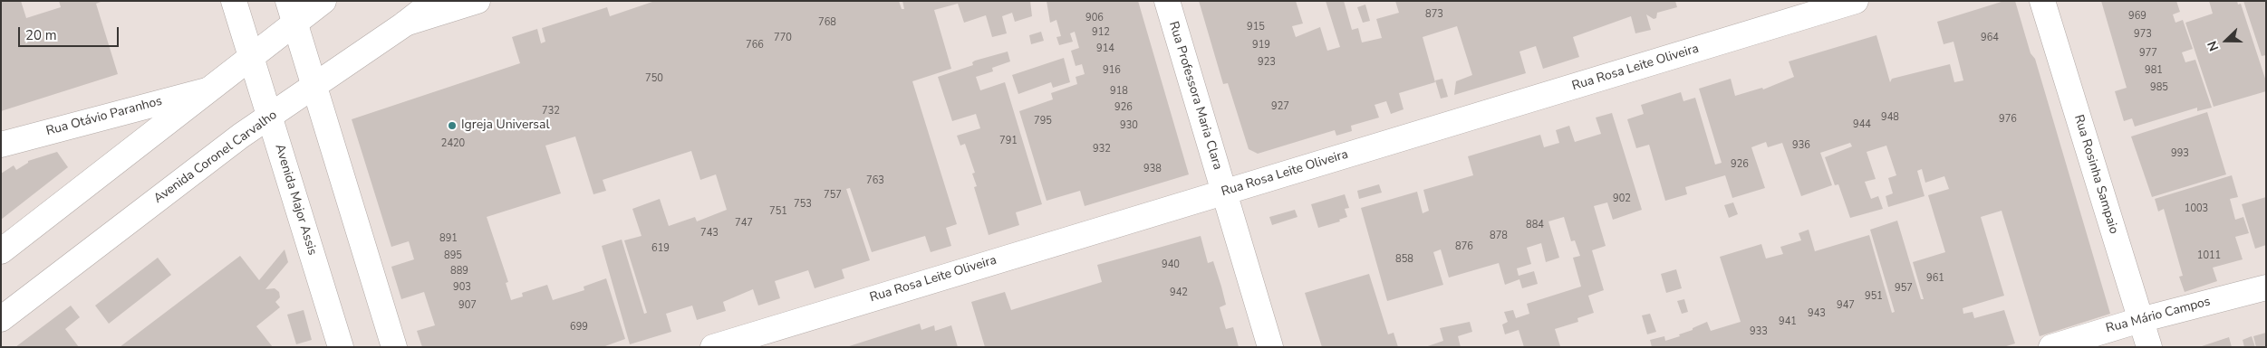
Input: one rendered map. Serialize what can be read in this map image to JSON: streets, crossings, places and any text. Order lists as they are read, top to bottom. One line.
{"streets":{"street":["Rua Rosa Leite Oliveira","Rua Professora Maria Clara","Rua Otávio Paranhos","Avenida Coronel Carvalho","Rua Rosinha Sampaio","Avenida Major Assis","Rua Mário Campos"]},"crossings":[["Rua Rosa Leite Oliveira","Rua Professora Maria Clara"],["Avenida Coronel Carvalho","Avenida Major Assis"],["Rua Rosinha Sampaio","Rua Mário Campos"]],"places":["Igreja Universal"],"house_numbers":["873","969","906","768","915","912","973","770","964","766","919","914","977","923","916","981","750","985","918","927","926","732","948","976","795","944","930","791","2420","936","932","993","926","938","763","757","902","753","1003","751","747","884","743","878","891","876","619","895","1011","858","940","889","961","903","957","942","951","907","947","943","941","699","933"],"scale_bar":"20 m","north":"left"}
